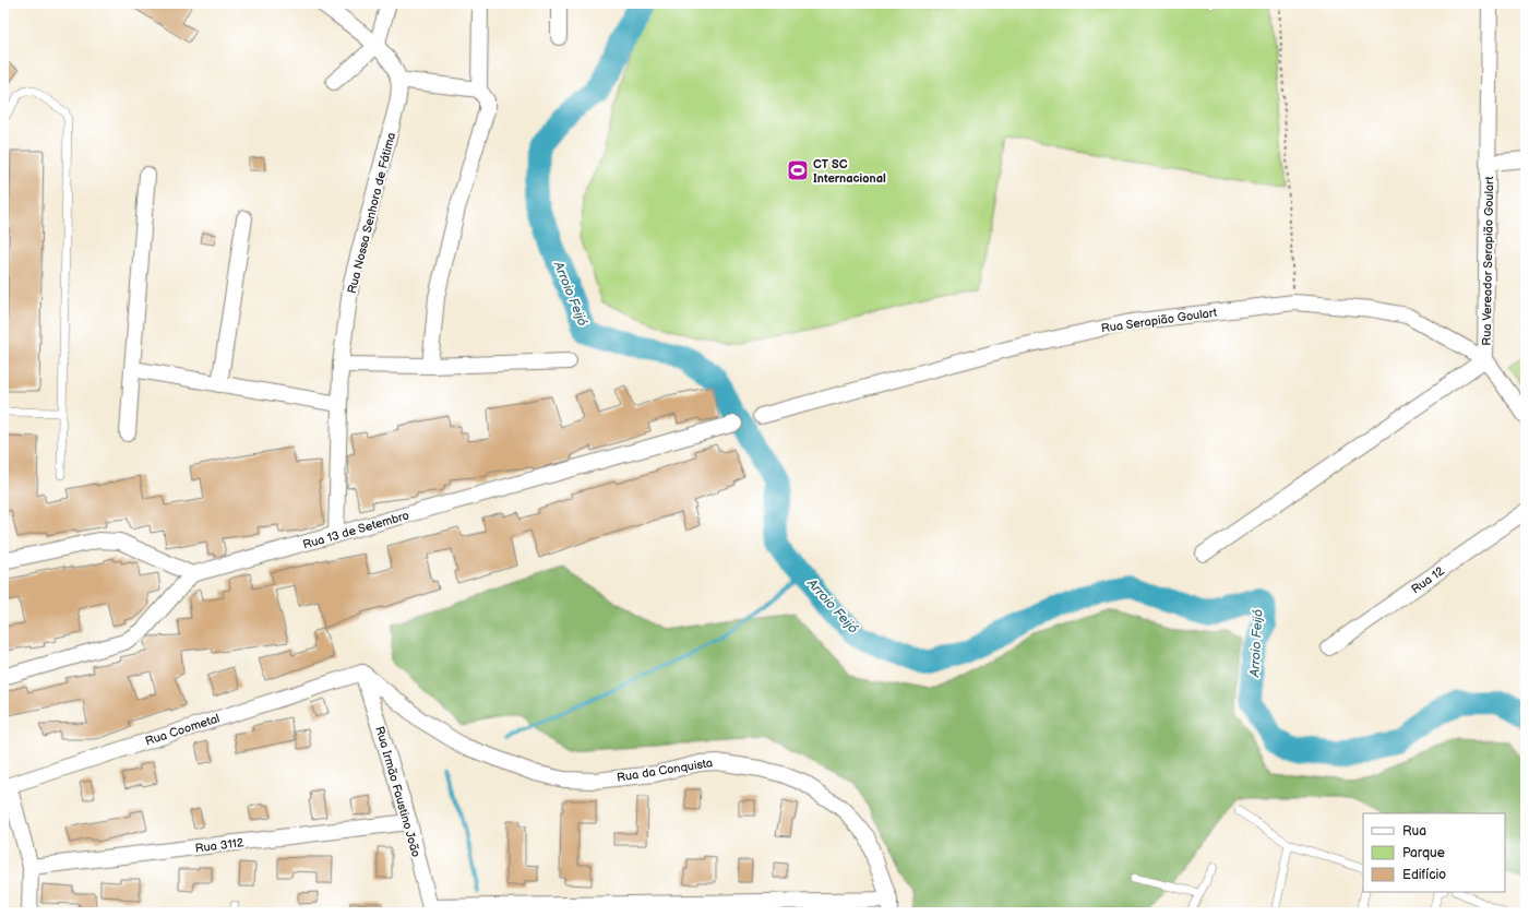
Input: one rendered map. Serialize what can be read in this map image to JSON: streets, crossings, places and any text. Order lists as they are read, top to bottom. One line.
{"streets":{"street":["Rua Nossa Senhora de Fátima","Rua Vereador Serapião Goulart","Rua Serapião Goulart","Rua 13 de Setembro","Rua 12","Rua Coometal","Rua da Conquista","Rua Irmão Faustino João","Rua 3112"]},"crossings":[["Rua Nossa Senhora de Fátima","Rua 13 de Setembro"],["Rua Vereador Serapião Goulart","Rua Serapião Goulart"],["Rua Coometal","Rua da Conquista"],["Rua Coometal","Rua Irmão Faustino João"],["Rua da Conquista","Rua Irmão Faustino João"],["Rua Irmão Faustino João","Rua 3112"]],"water":["Arroio Feijó"],"places":{"sports":["CT SC Internacional"]},"legend":["Rua","Parque","Edifício"]}
